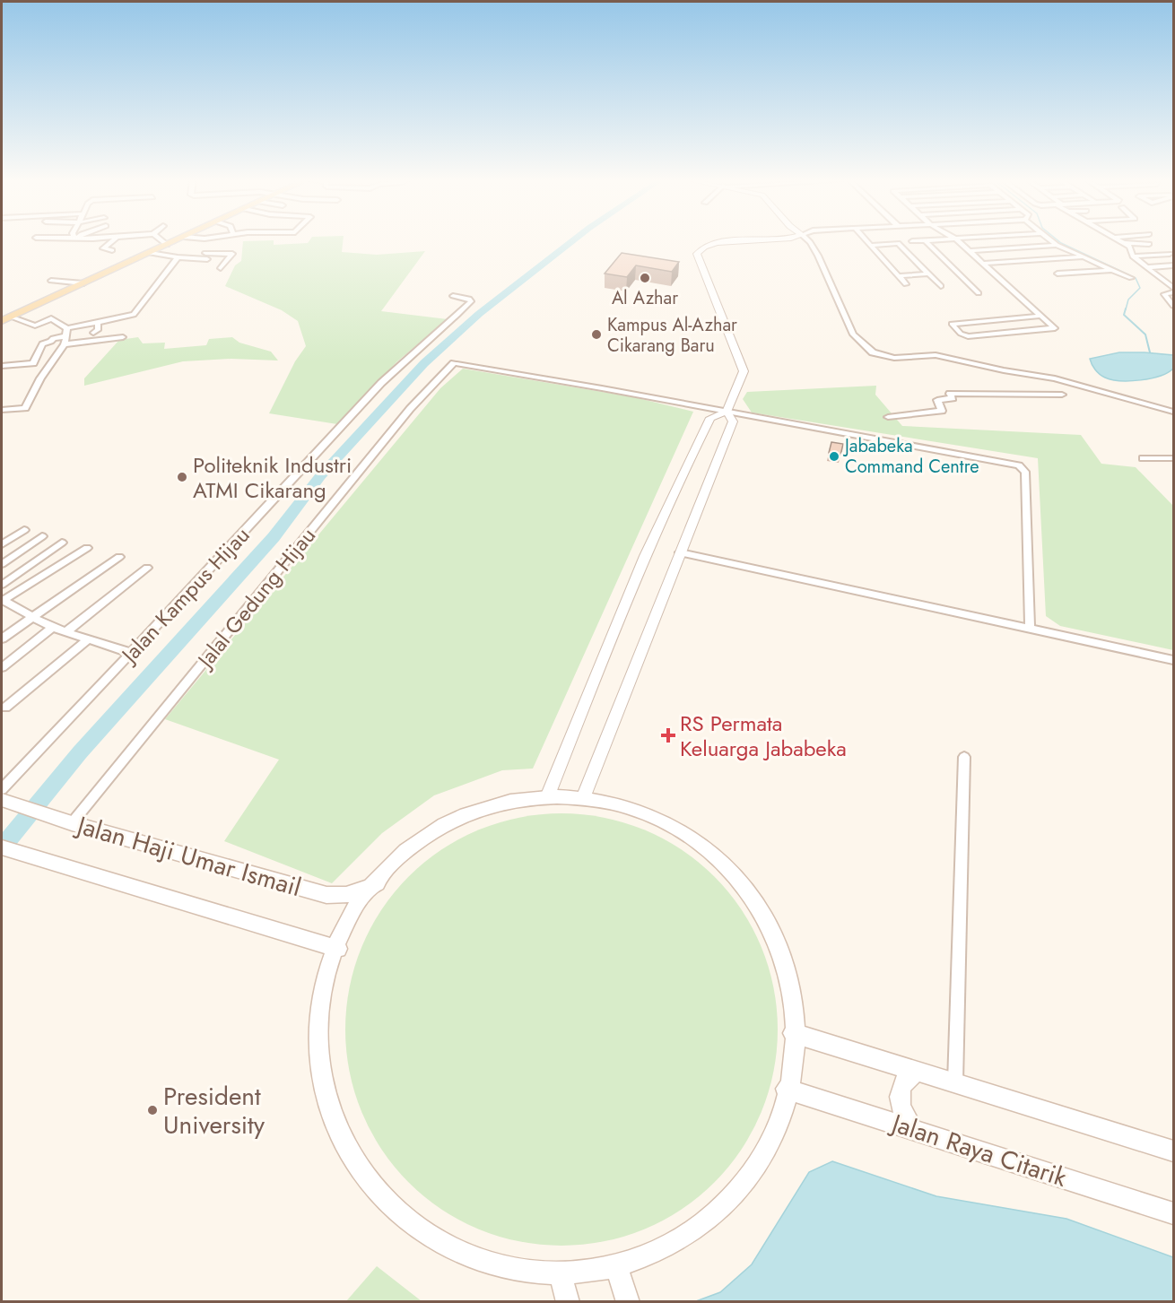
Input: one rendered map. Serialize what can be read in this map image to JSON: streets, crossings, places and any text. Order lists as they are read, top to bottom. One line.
{"streets":{"main road":["Jalan Haji Umar Ismail","Jalan Raya Citarik"],"street":["Jalan Kampus Hijau","Jalal Gedung Hijau"]},"crossings":[["Jalal Gedung Hijau","Jalan Haji Umar Ismail"]],"places":{"other":["Al Azhar","Kampus Al-Azhar Cikarang Baru","Jababeka Command Centre","Politeknik Industri ATMI Cikarang","President University"],"health":["RS Permata Keluarga Jababeka"]}}
